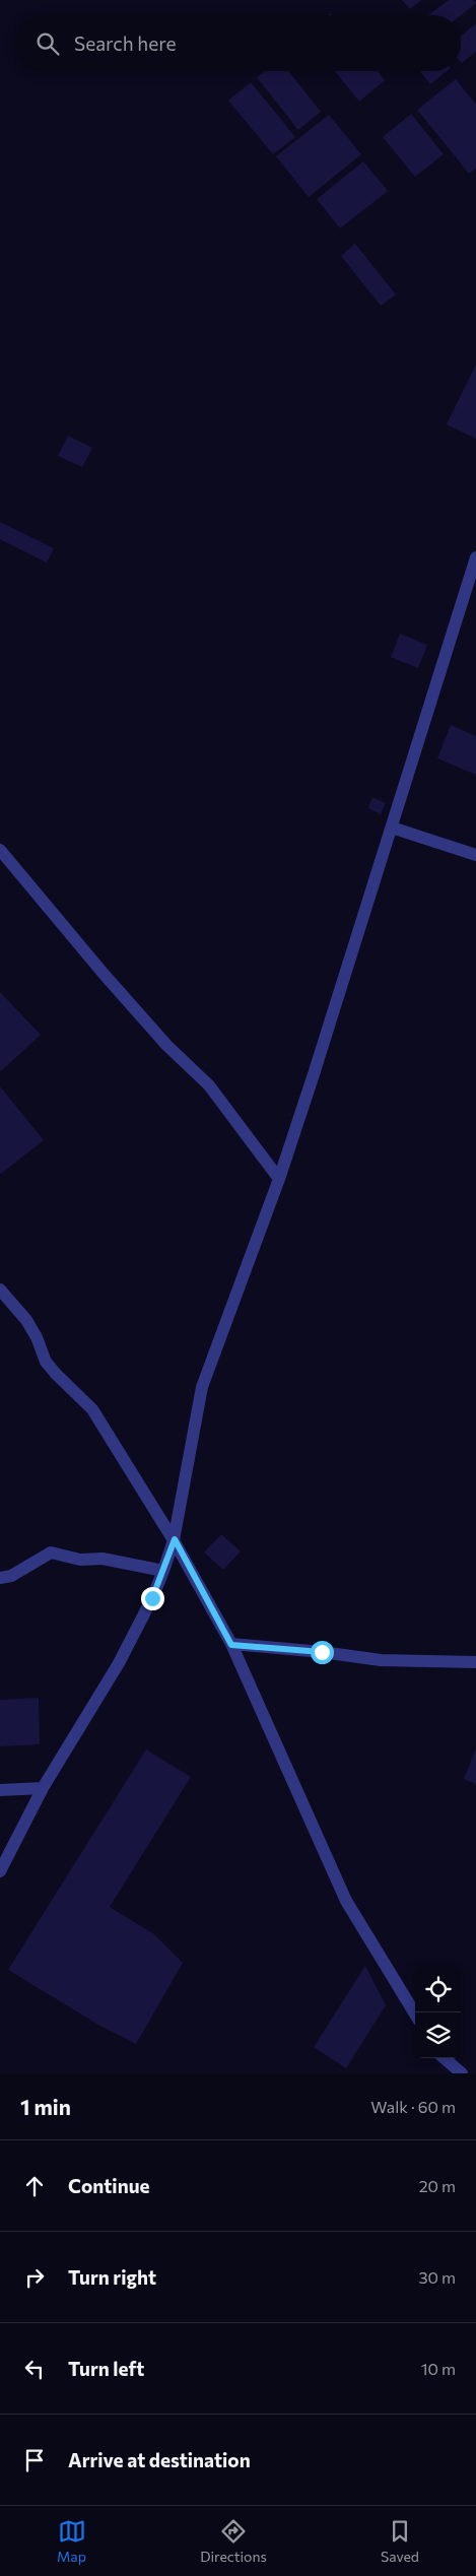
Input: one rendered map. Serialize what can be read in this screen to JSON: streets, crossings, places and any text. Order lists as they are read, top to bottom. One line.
{"page":{"search":"Search here","heading":["1 min","Walk · 60 m"],"list":[["Continue","20 m"],["Turn right","30 m"],["Turn left","10 m"],"Arrive at destination"],"nav":["Map","Directions","Saved"]}}
